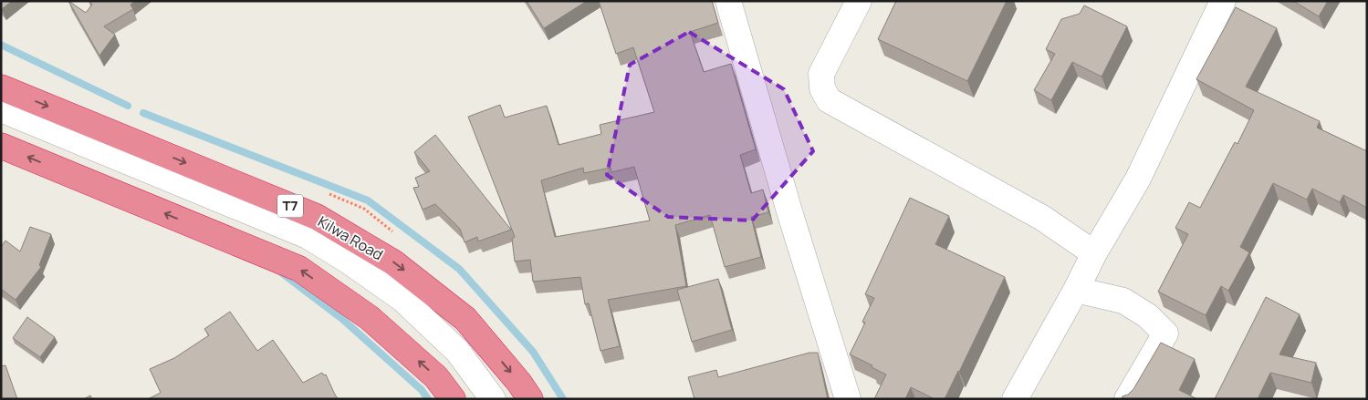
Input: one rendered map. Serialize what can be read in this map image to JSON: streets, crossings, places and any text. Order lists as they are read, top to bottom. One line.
{"streets":{"highway":["T7","Kilwa Road"]}}
